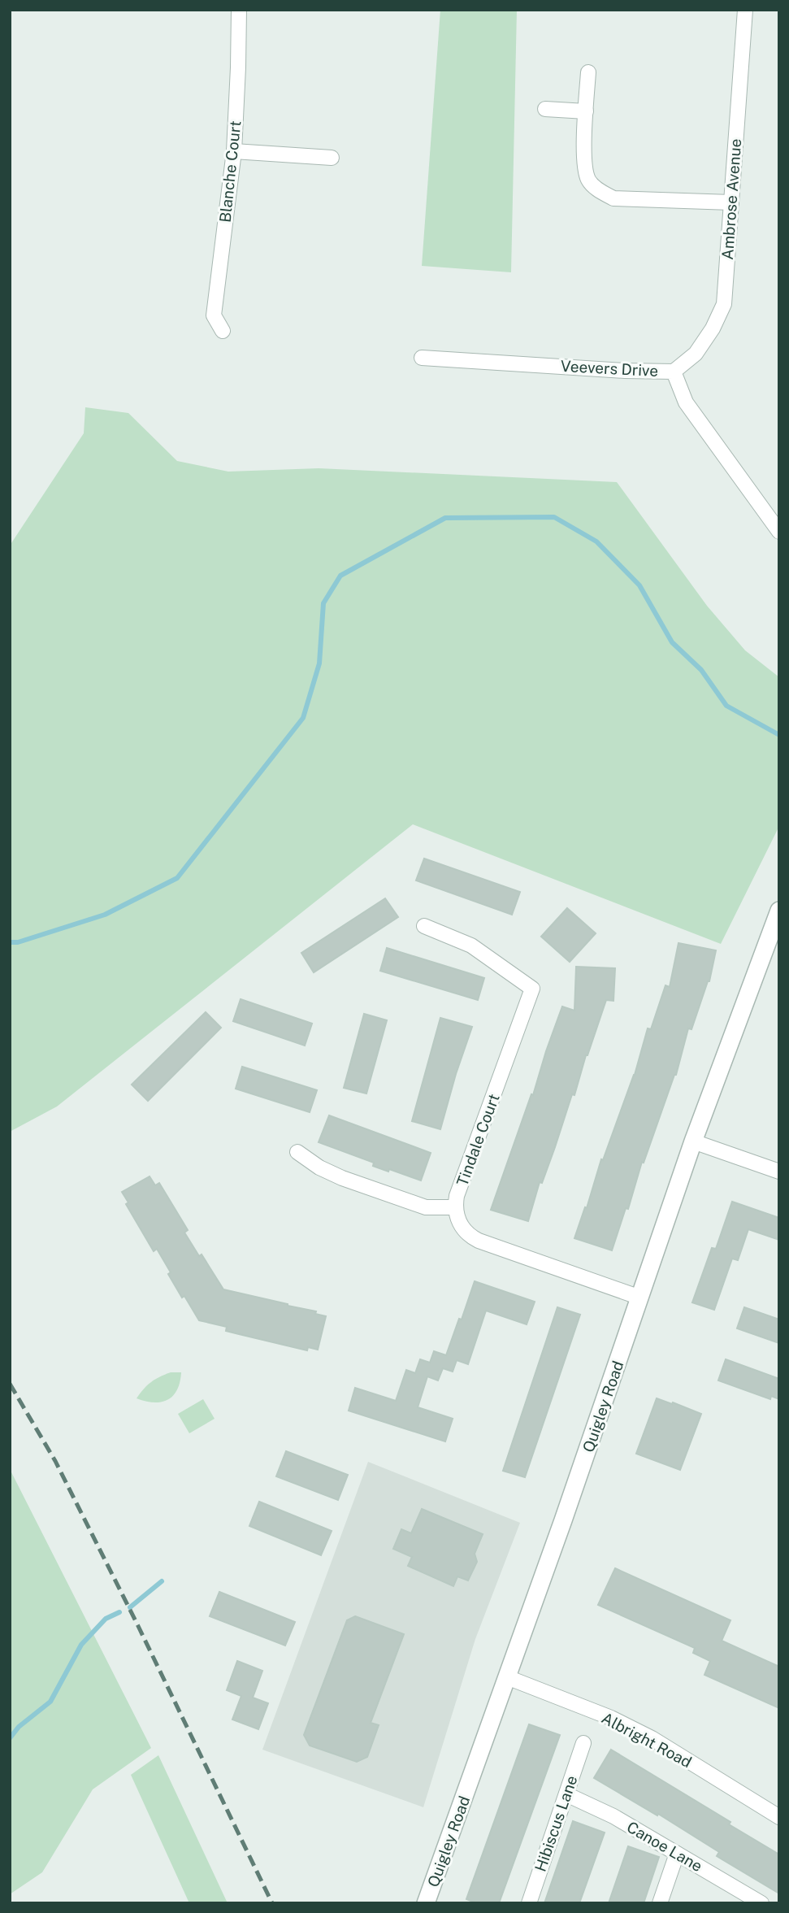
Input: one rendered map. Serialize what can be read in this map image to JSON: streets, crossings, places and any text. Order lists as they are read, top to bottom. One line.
{"streets":{"street":["Blanche Court","Ambrose Avenue","Veevers Drive","Tindale Court","Quigley Road","Albright Road","Hibiscus Lane","Canoe Lane"]},"crossings":[["Ambrose Avenue","Veevers Drive"],["Tindale Court","Quigley Road"],["Quigley Road","Albright Road"],["Hibiscus Lane","Canoe Lane"]]}
